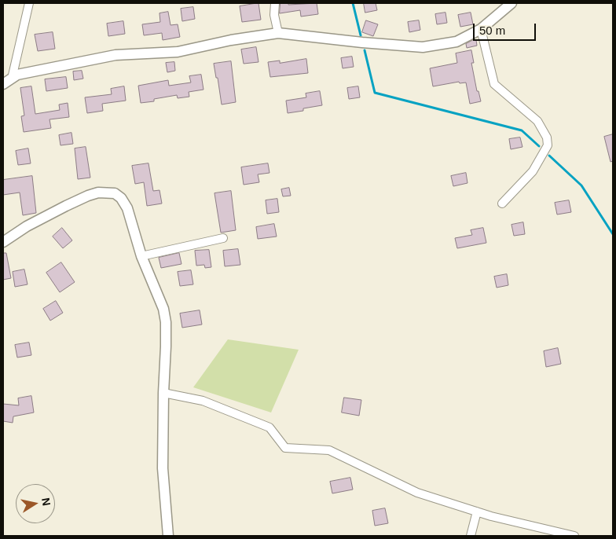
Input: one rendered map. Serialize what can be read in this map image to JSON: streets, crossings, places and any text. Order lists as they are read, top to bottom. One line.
{"scale_bar":"50 m","north":"right"}
